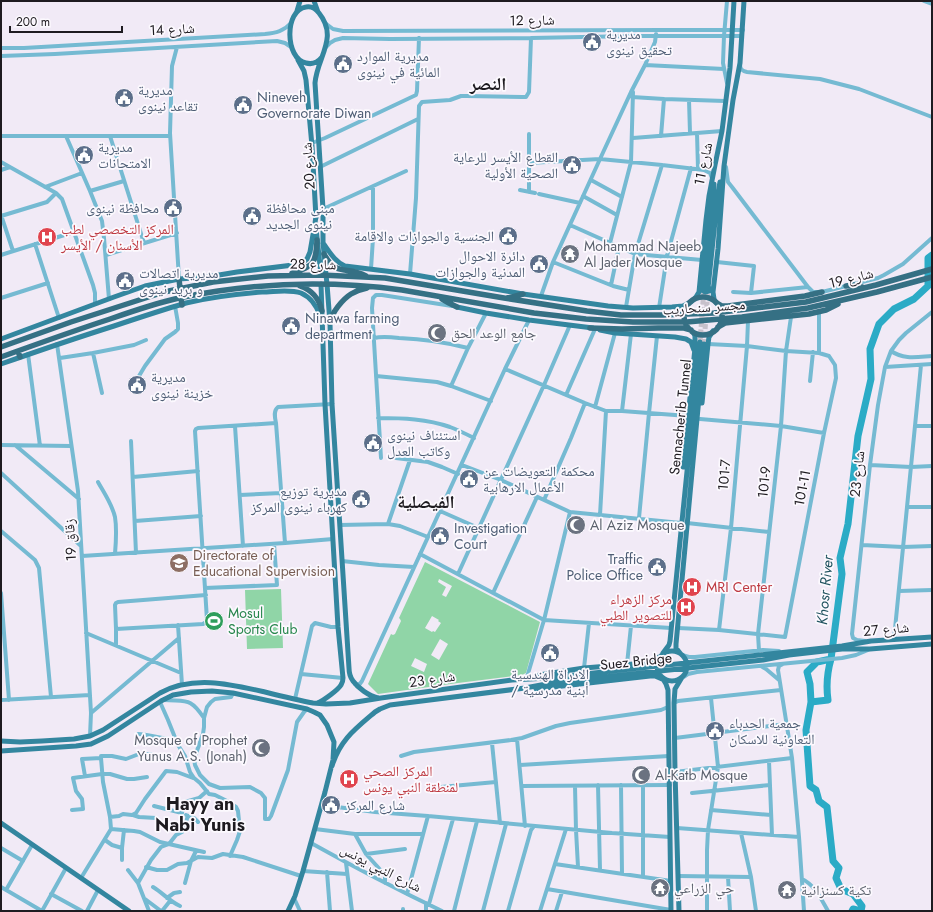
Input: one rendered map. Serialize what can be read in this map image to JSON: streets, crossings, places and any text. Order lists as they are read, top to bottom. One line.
{"streets":{"highway":["شارع 28","شارع 19","مجسر سنحاريب"],"main road":["شارع 11","شارع 20","Sennacherib Tunnel","شارع 23","شارع 27","Suez Bridge"],"street":["شارع 12","شارع 14","101-7","101-9","101-11","زقاق 19","شارع النبي يونس"]},"crossings":[["شارع 12","شارع 14"],["شارع 12","شارع 11"],["شارع 12","شارع 20"],["شارع 14","شارع 20"],["شارع 20","شارع 28"],["شارع 28","مجسر سنحاريب"],["شارع 19","مجسر سنحاريب"],["شارع 23","زقاق 19"],["شارع 23","شارع 27"],["شارع 23","Suez Bridge"],["101-9","101-11"],["101-9","Suez Bridge"]],"districts":["النصر","الفيصلية","Hayy an Nabi Yunis"],"water":["Khosr River"],"places":{"public building":["مديرية تحقيق نينوى","مديرية الموارد المائية في نينوى","مديرية تقاعد نينوى","Nineveh Governorate Diwan","مديرية الامتحانات","القطاع الأيسر للرعاية الصحية الأولية","محافظة نينوى","مبنى محافظة نينوى الجديد","الجنسية والجوازات والاقامة","دائرة الاحوال المدنية والجوازات","مديرية اتصالات و بريد نينوى","Ninawa farming department","مديرية خزينة نينوى","استئناف نينوى وكاتب العدل","محكمة التعويضات عن الأعمال الارهابية","مديرية توزيع كهرباء نينوى المركز","Investigation Court","Traffic Police Office","الادراة الهندسية / أبنية مدرسية","جمعية الحدباء التعاونية للاسكان","شارع المركز"],"hospital":["المركز التخصصي لطب الأسنان / الأيسر","MRI Center","مركز الزهراء للتصوير الطبي","المركز الصحي لمنطقة النبي يونس"],"temple":["Mohammad Najeeb Al Jader Mosque","حي الزراعي","تكية كسنزانية"],"mosque":["جامع الوعد الحق","Al Aziz Mosque","Mosque of Prophet Yunus A.S. (Jonah)","Al-Katb Mosque"],"school or university":["Directorate of Educational Supervision"],"sports":["Mosul Sports Club"]},"scale_bar":"200 m"}
